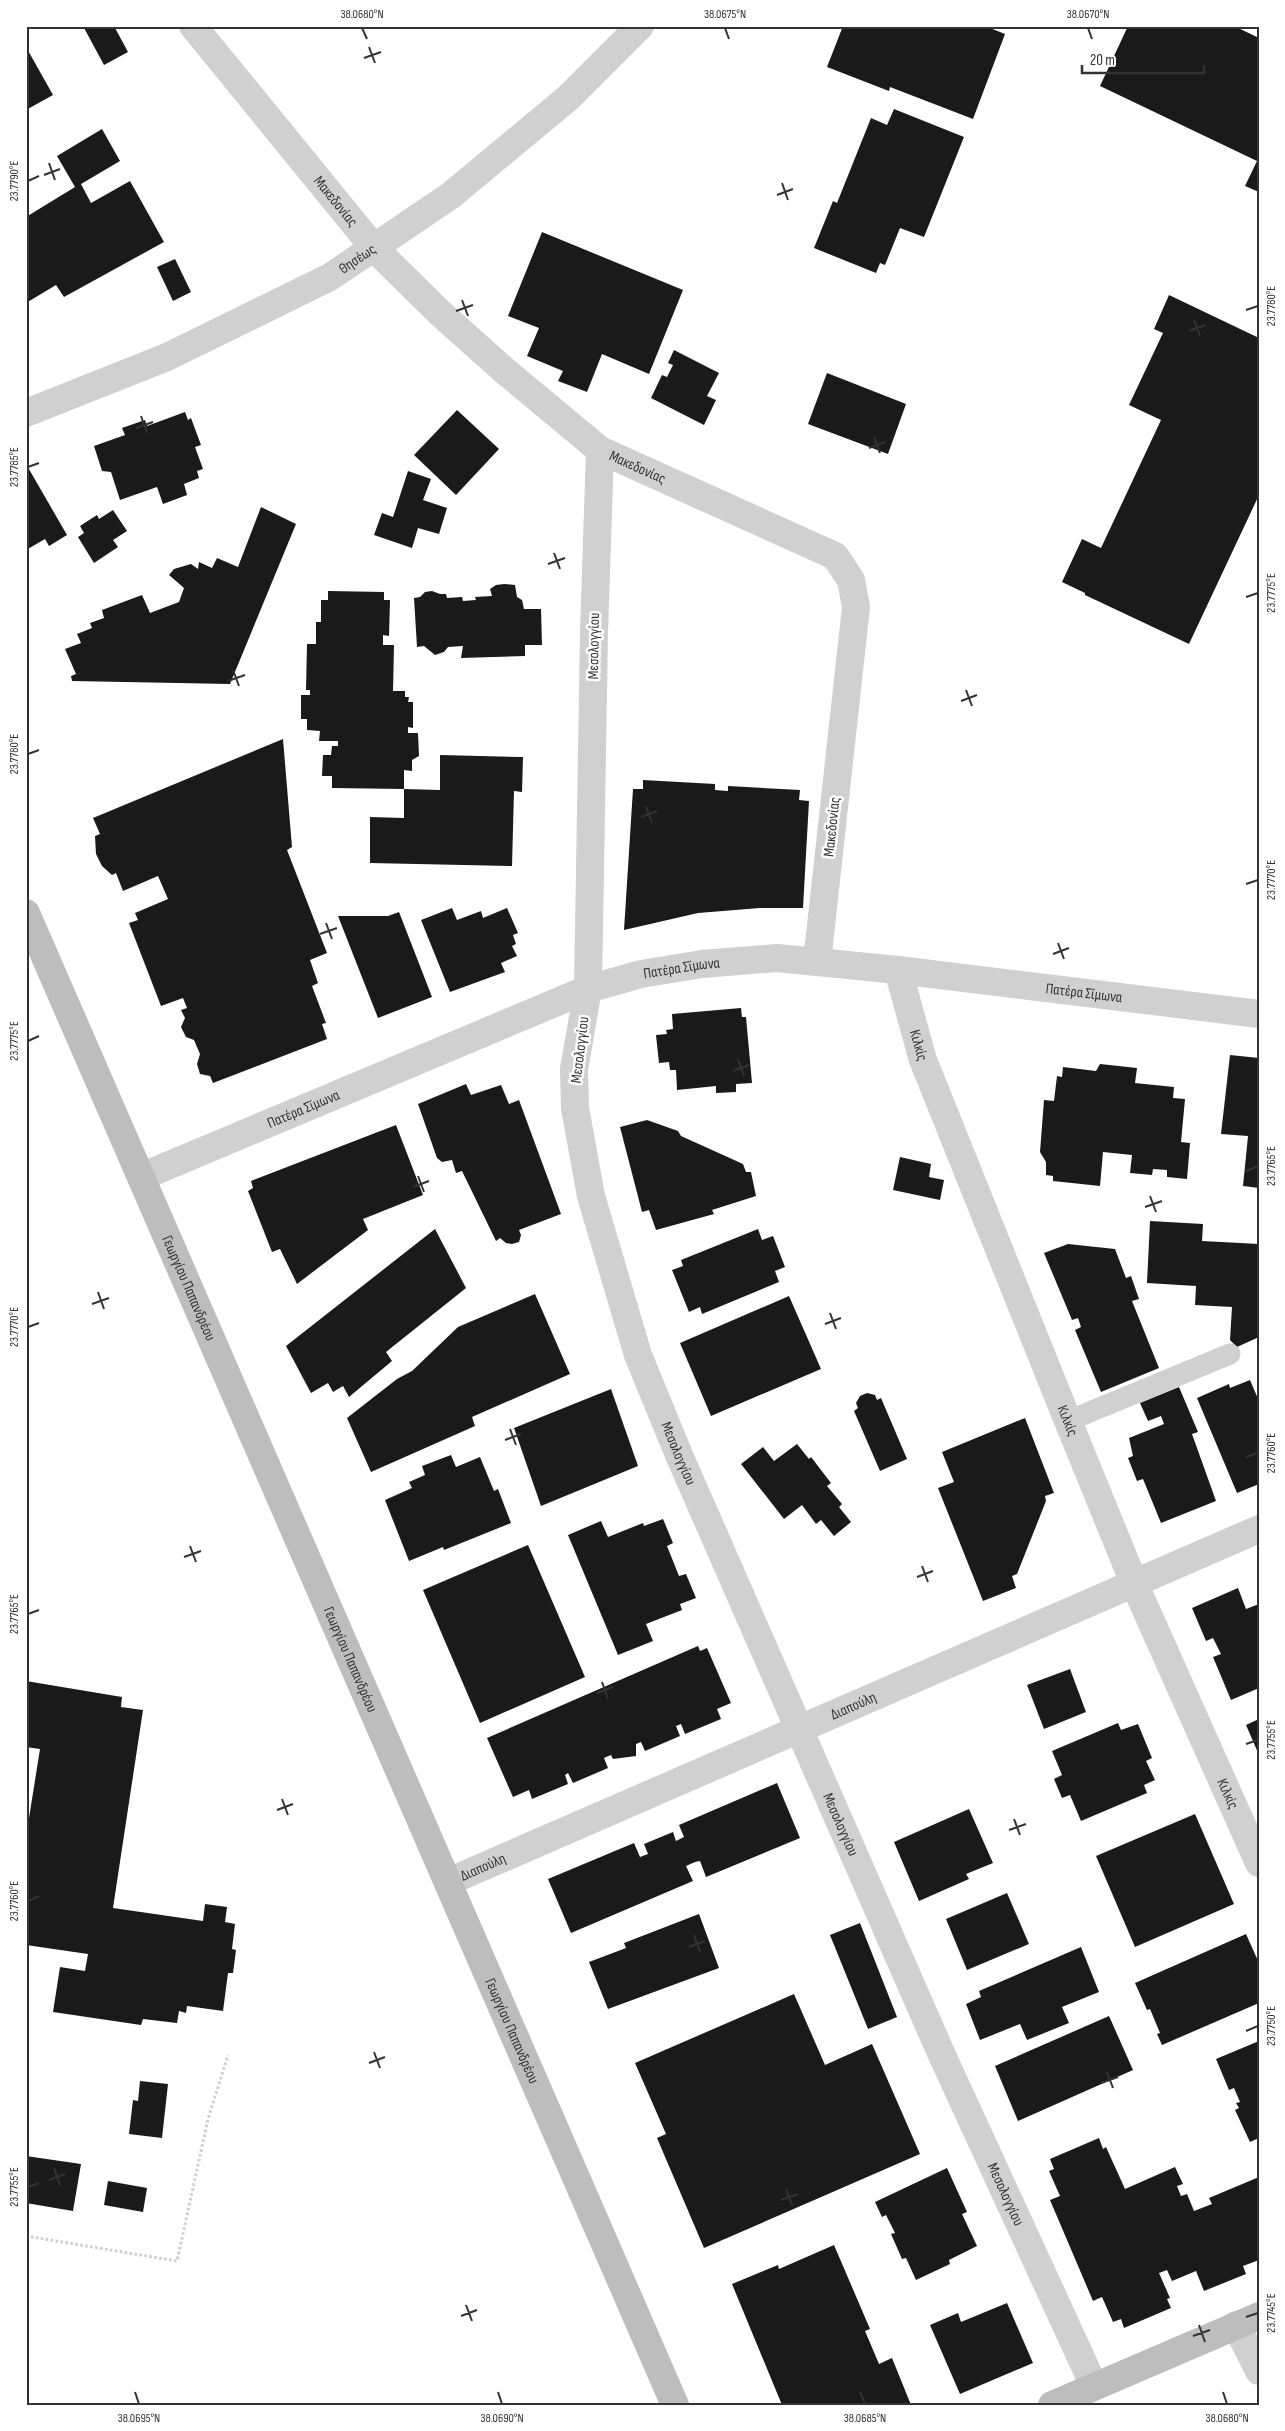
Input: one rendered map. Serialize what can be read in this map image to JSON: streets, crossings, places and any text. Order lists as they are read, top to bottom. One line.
{"streets":{"main road":["Γεωργίου Παπανδρέου"],"street":["Μακεδονίας","Θησέως","Μεσολογγίου","Πατέρα Σϊμωνα","Κιλκίς","Διαπούλη"]},"crossings":[["Μακεδονίας","Θησέως"],["Μακεδονίας","Μεσολογγίου"],["Μακεδονίας","Πατέρα Σϊμωνα"],["Μεσολογγίου","Πατέρα Σϊμωνα"],["Μεσολογγίου","Διαπούλη"],["Πατέρα Σϊμωνα","Κιλκίς"],["Πατέρα Σϊμωνα","Γεωργίου Παπανδρέου"],["Κιλκίς","Διαπούλη"],["Γεωργίου Παπανδρέου","Διαπούλη"]],"scale_bar":"20 m","coordinates":["38.0680°N","38.0675°N","38.0670°N","23.7790°E","23.7780°E","23.7785°E","23.7775°E","23.7770°E","23.7765°E","23.7760°E","23.7755°E","23.7750°E","23.7745°E","38.0695°N","38.0690°N","38.0685°N"]}
